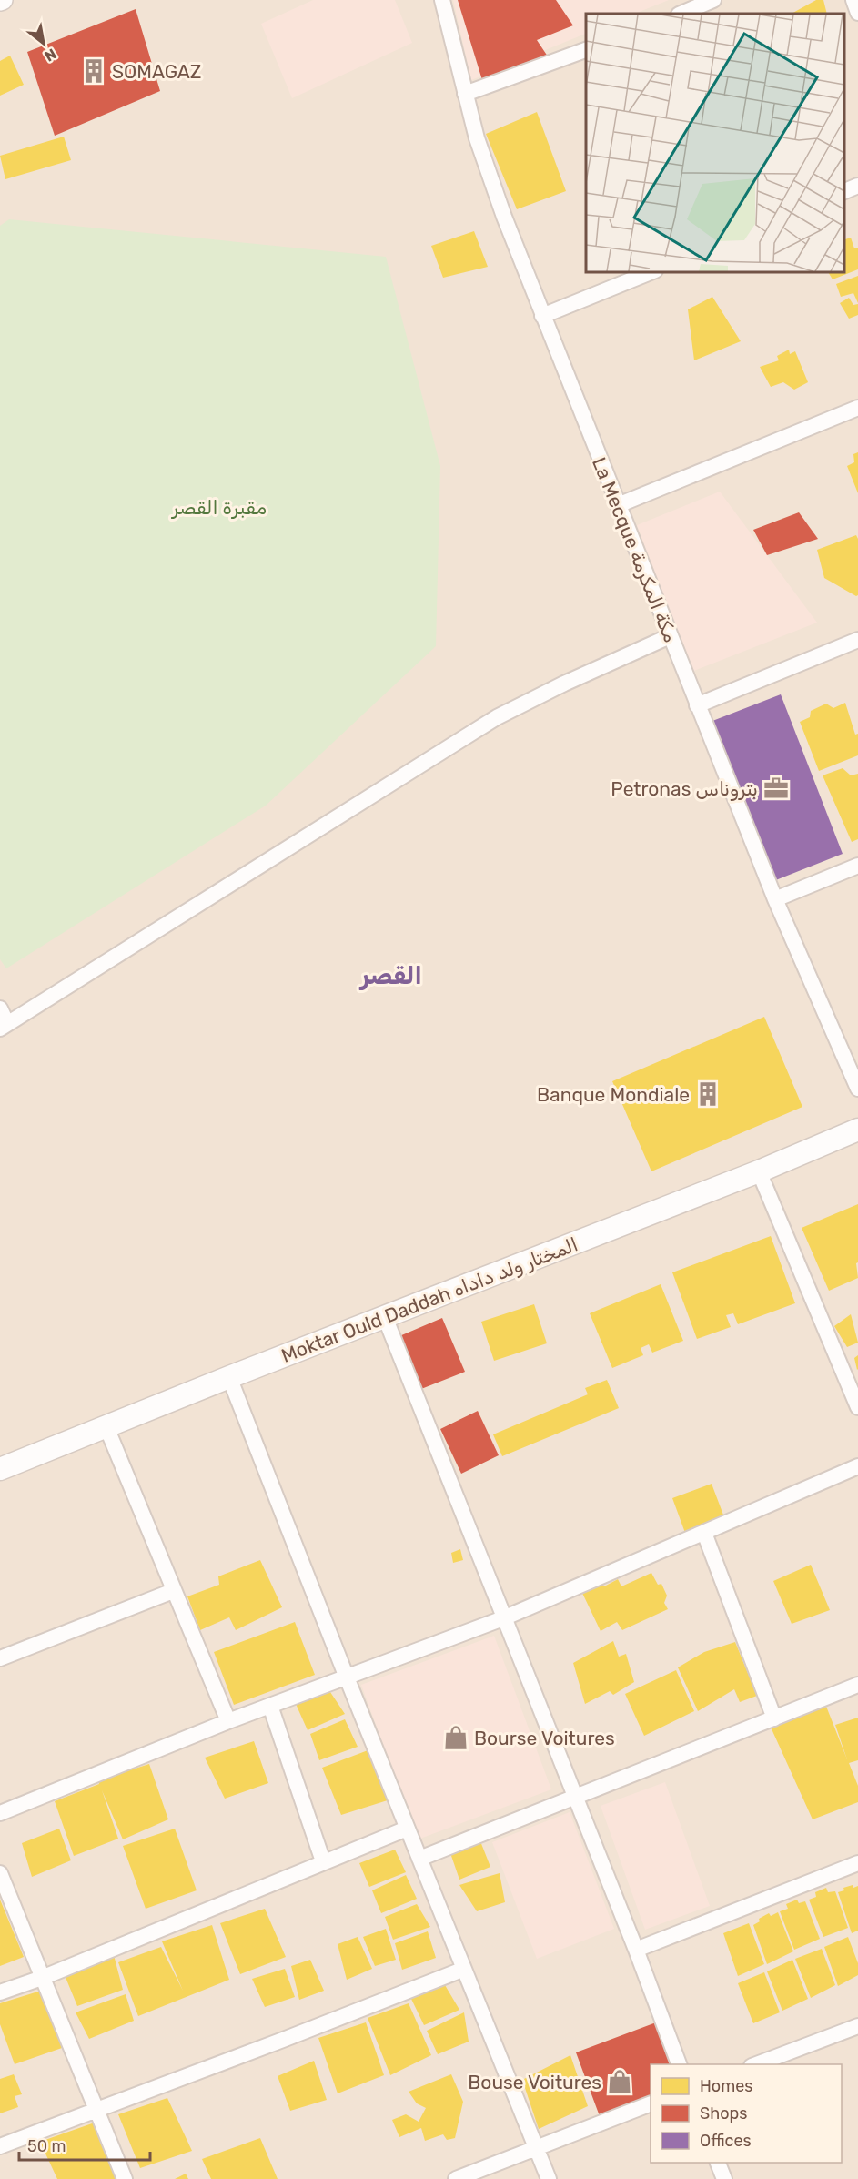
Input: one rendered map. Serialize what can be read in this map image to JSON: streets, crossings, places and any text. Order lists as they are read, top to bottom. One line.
{"streets":{"main road":["Moktar Ould Daddah المختار ولد داداه"],"street":["La Mecque مكة المكرمة"]},"districts":["القصر"],"parks":["مقبرة القصر"],"places":{"building":["SOMAGAZ","Banque Mondiale"],"office":["Petronas بتروناس"],"shop":["Bourse Voitures","Bouse Voitures"]},"legend":["Homes","Shops","Offices"],"scale_bar":"50 m","north":"bottom right"}
